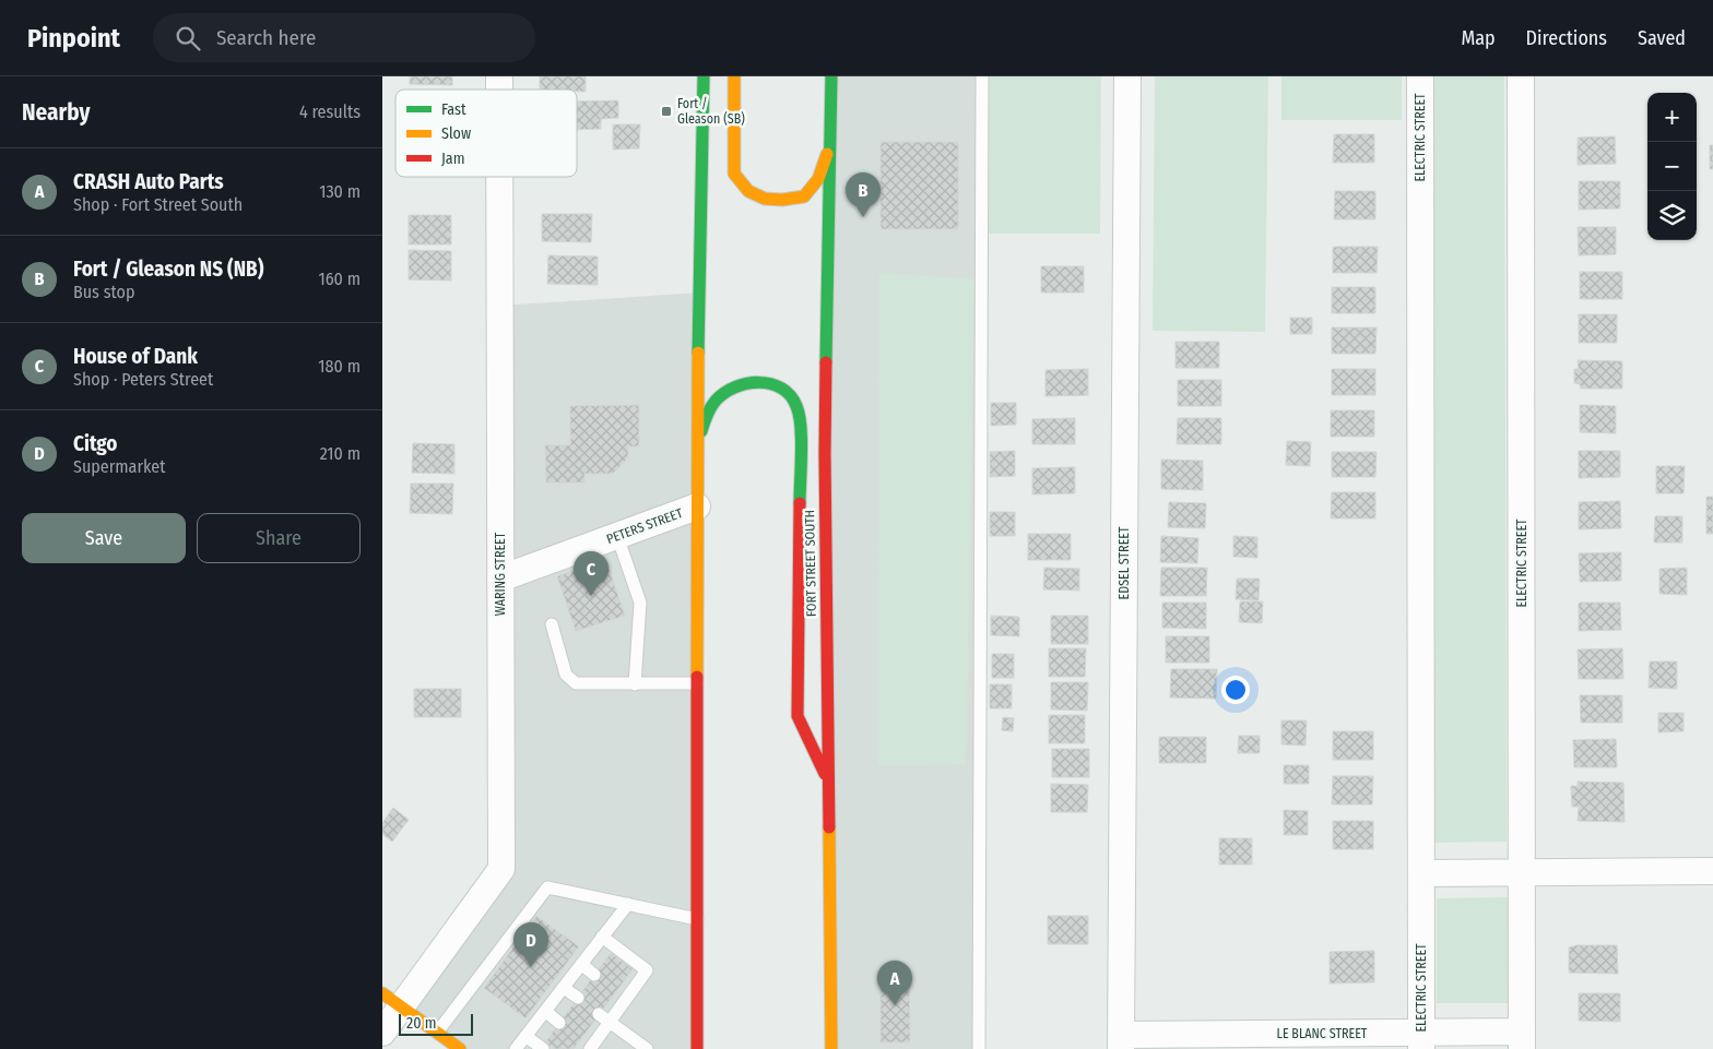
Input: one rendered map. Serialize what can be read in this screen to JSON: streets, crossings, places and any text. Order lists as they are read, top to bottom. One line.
{"streets":{"main road":["FORT STREET SOUTH"],"street":["ELECTRIC STREET","PETERS STREET","EDSEL STREET","WARING STREET","LE BLANC STREET"]},"crossings":[["ELECTRIC STREET","LE BLANC STREET"],["PETERS STREET","WARING STREET"],["EDSEL STREET","LE BLANC STREET"]],"places":{"transit":["Fort / Gleason (SB)"]},"legend":["Fast","Slow","Jam"],"scale_bar":"20 m","page":{"header":"Pinpoint","search":"Search here","nav":["Map","Directions","Saved"],"heading":["Nearby","4 results"],"map_buttons":["+","−"],"list":[{"mark":"A","name":"CRASH Auto Parts","note":"Shop · Fort Street South","value":"130 m"},{"mark":"B","name":"Fort / Gleason NS (NB)","note":"Bus stop","value":"160 m"},{"mark":"C","name":"House of Dank","note":"Shop · Peters Street","value":"180 m"},{"mark":"D","name":"Citgo","note":"Supermarket","value":"210 m"}],"pins":["B","C","D","A"],"buttons":["Save","Share"],"scale":"20 m"}}
